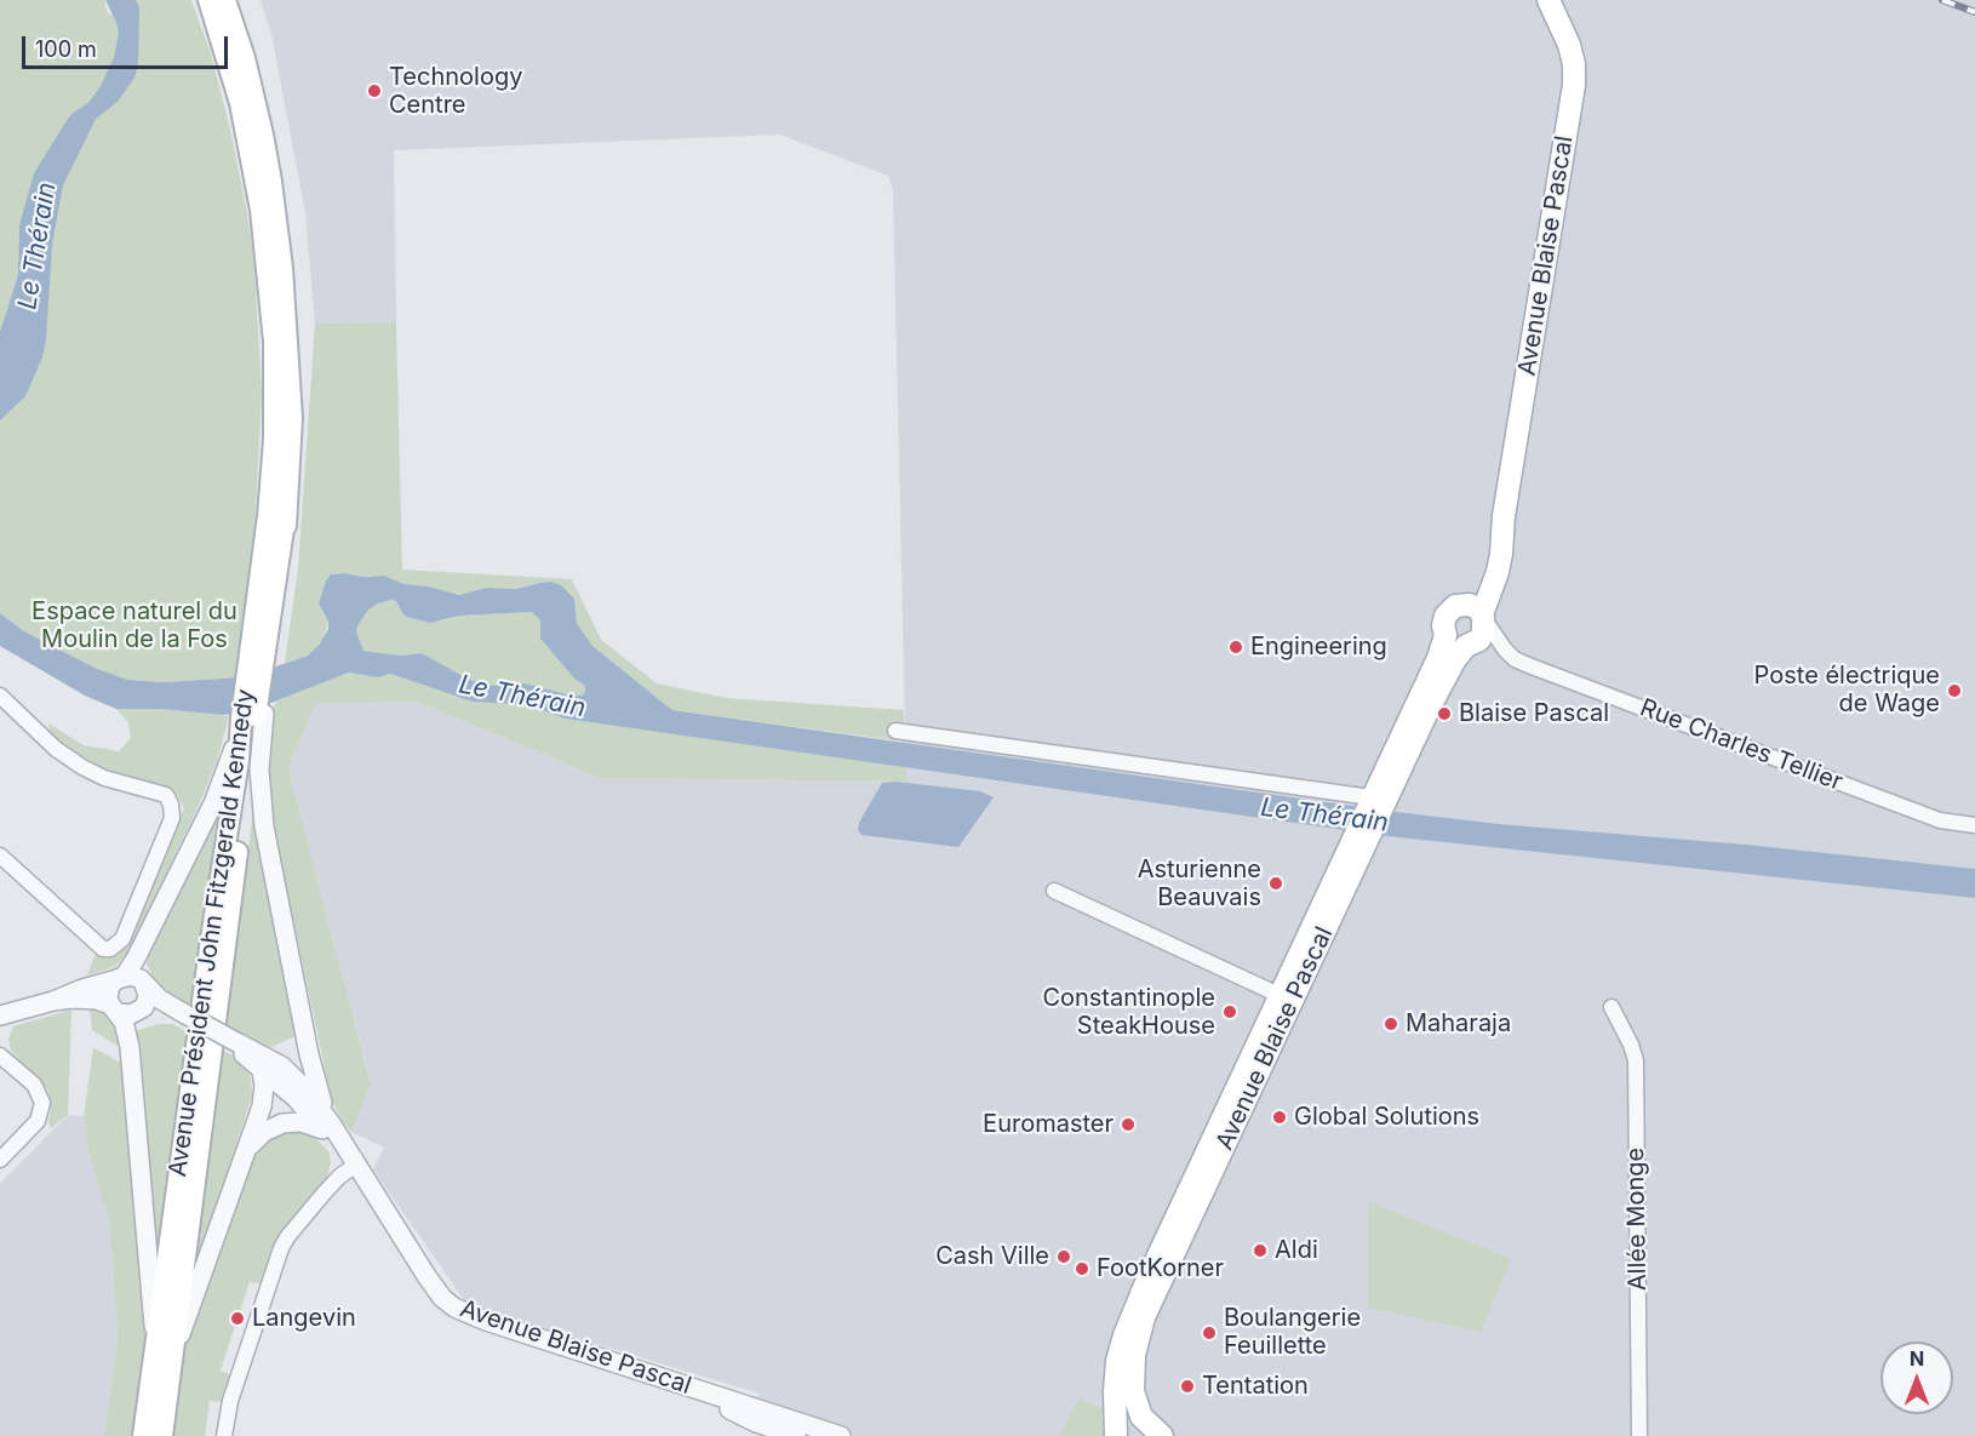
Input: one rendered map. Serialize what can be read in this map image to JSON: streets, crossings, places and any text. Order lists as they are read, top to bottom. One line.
{"streets":{"main road":["Avenue Blaise Pascal","Avenue Président John Fitzgerald Kennedy"],"street":["Rue Charles Tellier","Allée Monge"]},"crossings":[["Avenue Blaise Pascal","Rue Charles Tellier"]],"water":["Le Thérain"],"parks":["Espace naturel du Moulin de la Fos"],"places":["Technology Centre","Engineering","Poste électrique de Wage","Blaise Pascal","Asturienne Beauvais","Constantinople SteakHouse","Maharaja","Global Solutions","Euromaster","Aldi","Cash Ville","FootKorner","Langevin","Boulangerie Feuillette","Tentation"],"scale_bar":"100 m","north":"top"}
